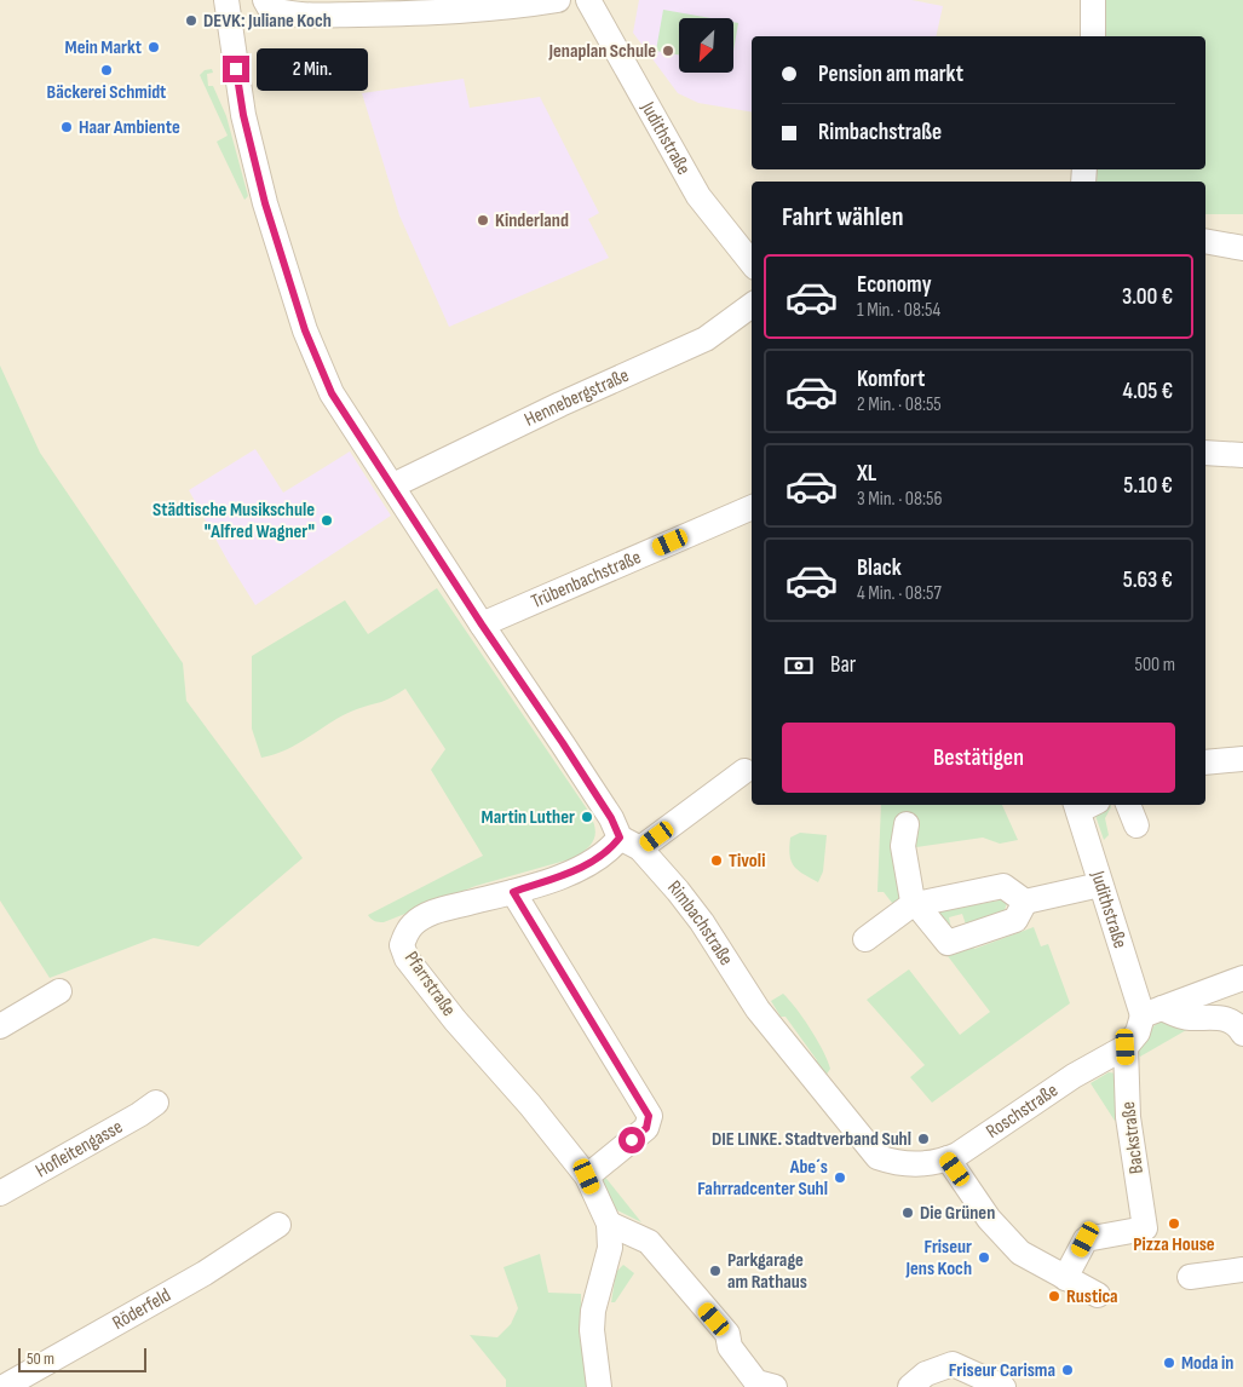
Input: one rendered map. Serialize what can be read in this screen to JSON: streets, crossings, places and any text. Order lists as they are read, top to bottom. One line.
{"streets":{"street":["Judithstraße","Hennebergstraße","Trübenbachstraße","Rimbachstraße","Pfarrstraße","Roschstraße","Backstraße","Hofleitengasse","Röderfeld"]},"crossings":[["Judithstraße","Roschstraße"],["Hennebergstraße","Rimbachstraße"],["Trübenbachstraße","Rimbachstraße"],["Rimbachstraße","Pfarrstraße"],["Rimbachstraße","Roschstraße"],["Roschstraße","Backstraße"]],"places":["DEVK: Juliane Koch","Mein Markt","Jenaplan Schule","Bäckerei Schmidt","Haar Ambiente","Kinderland","Städtische Musikschule \"Alfred Wagner\"","Martin Luther","Tivoli","DIE LINKE. Stadtverband Suhl","Abe´s Fahrradcenter Suhl","Die Grünen","Pizza House","Friseur Jens Koch","Parkgarage am Rathaus","Rustica","Moda in","Friseur Carisma"],"scale_bar":"50 m","north":"bottom left","page":{"banner":["Pension am markt","Rimbachstraße"],"bubble":"2 Min.","heading":"Fahrt wählen","list":[{"name":"Economy","note":"1 Min. · 08:54","value":"3.00 €"},{"name":"Komfort","note":"2 Min. · 08:55","value":"4.05 €"},{"name":"XL","note":"3 Min. · 08:56","value":"5.10 €"},{"name":"Black","note":"4 Min. · 08:57","value":"5.63 €"}],"pay":["Bar","500 m"],"buttons":"Bestätigen","scale":"50 m"}}
